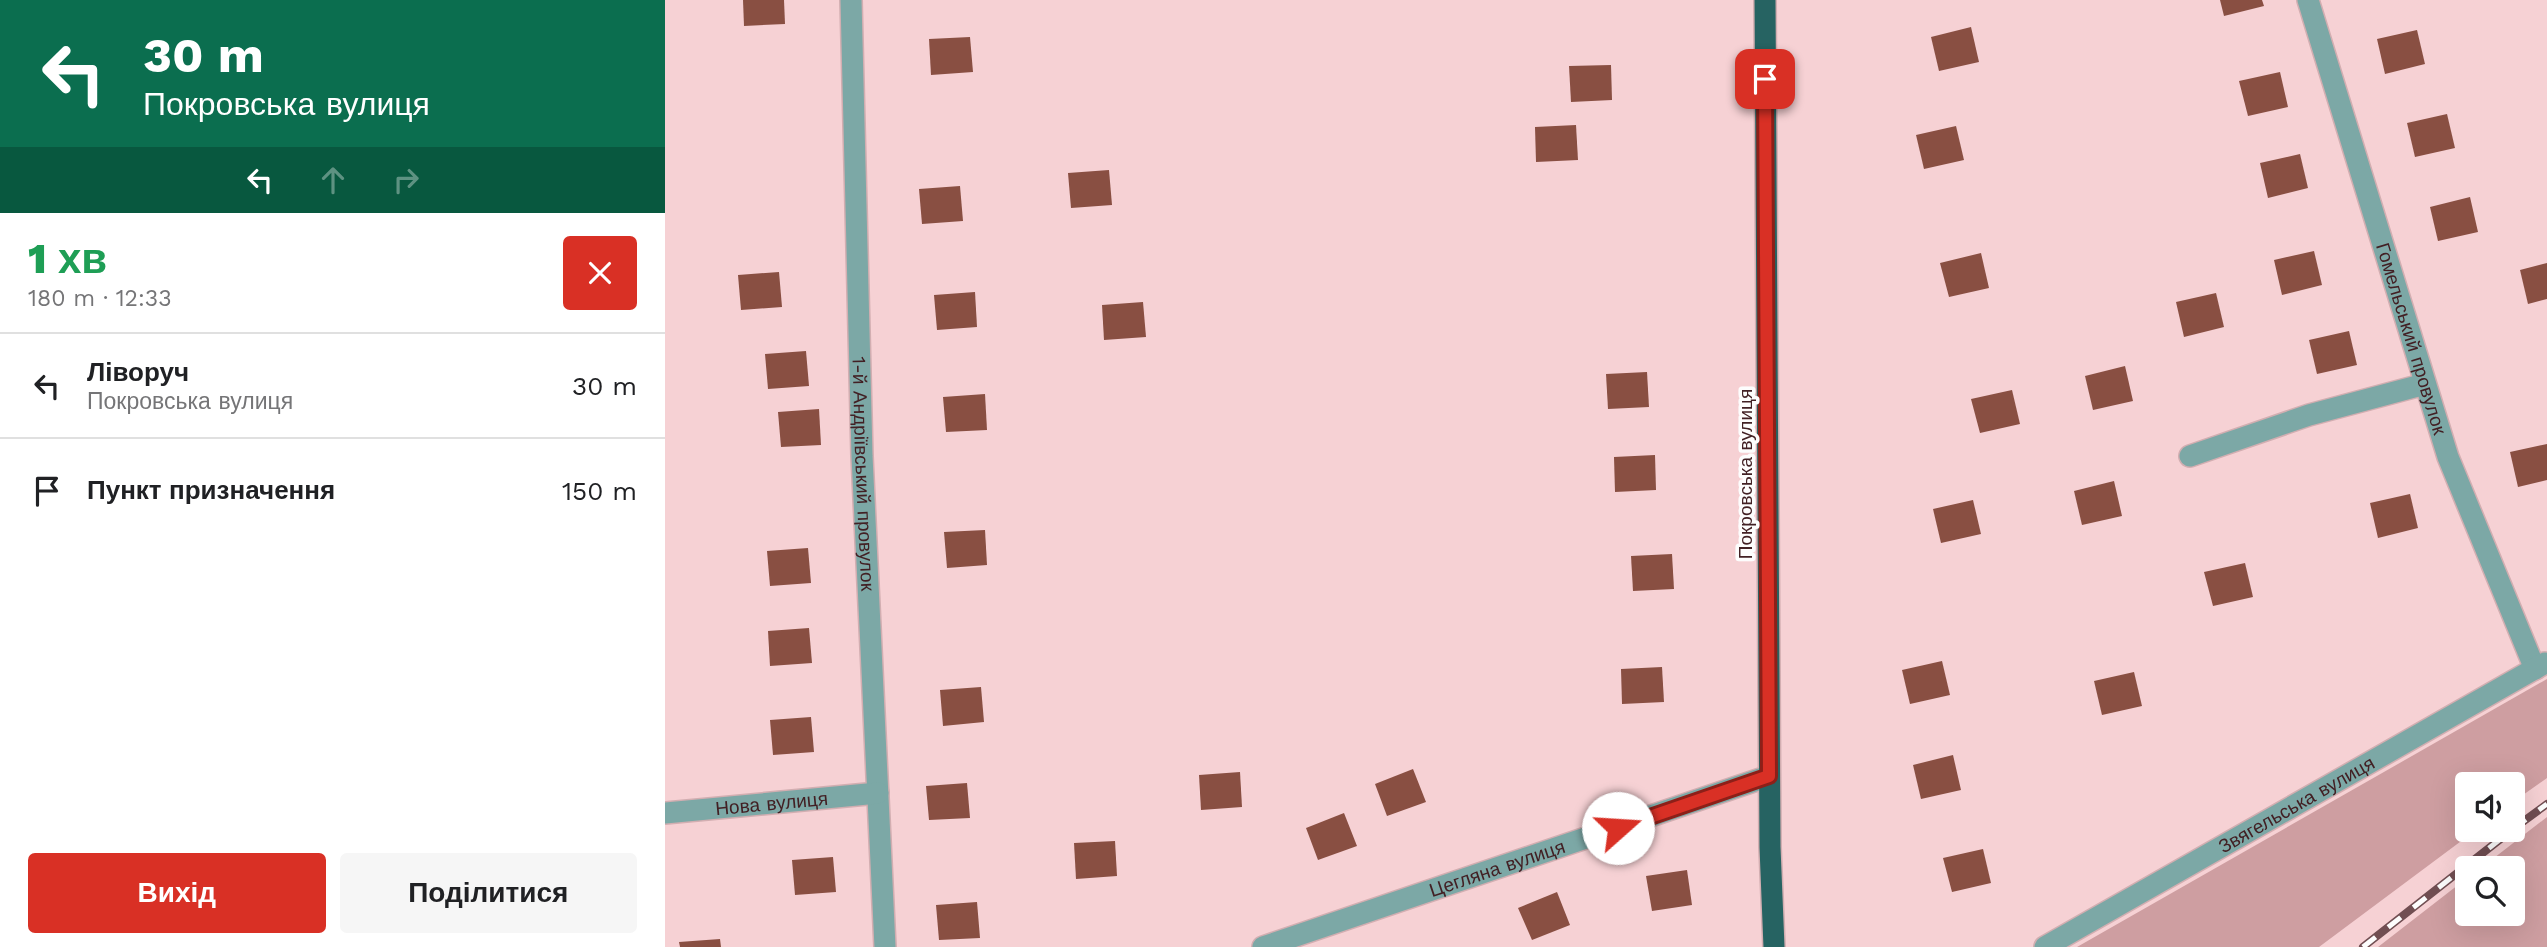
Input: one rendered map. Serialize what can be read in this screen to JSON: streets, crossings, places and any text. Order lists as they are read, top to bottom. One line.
{"streets":{"highway":["Покровська вулиця"],"street":["Гомельський провулок","1-й Андріївський провулок","Нова вулиця","Звягельська вулиця","Цегляна вулиця"]},"crossings":[["Гомельський провулок","Звягельська вулиця"],["1-й Андріївський провулок","Нова вулиця"],["Покровська вулиця","Цегляна вулиця"]],"page":{"turn":["30 m","Покровська вулиця"],"heading":["1 хв","180 m · 12:33"],"list":[{"name":"Ліворуч","note":"Покровська вулиця","value":"30 m"},{"name":"Пункт призначення","value":"150 m"}],"buttons":["Вихід","Поділитися"]}}
